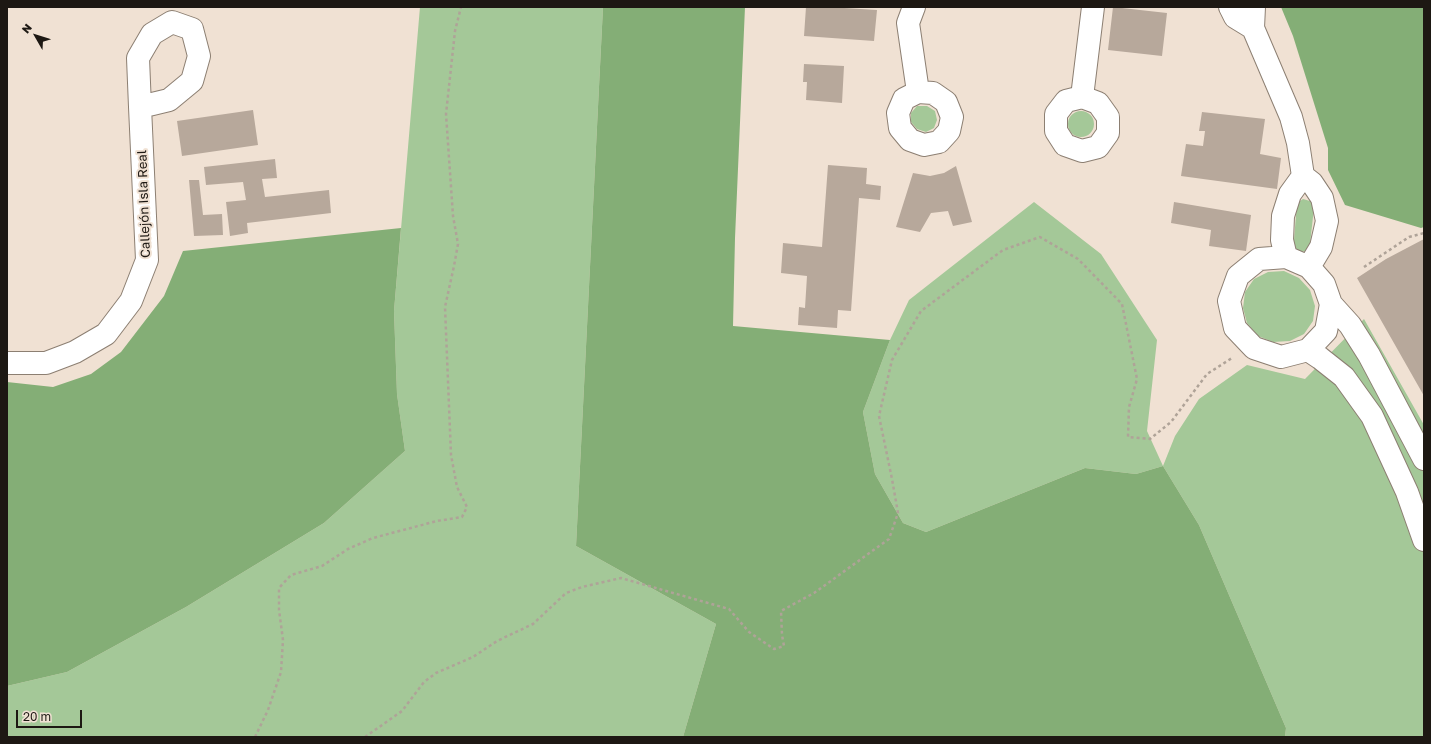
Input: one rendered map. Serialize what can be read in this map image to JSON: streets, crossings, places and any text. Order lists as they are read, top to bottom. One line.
{"streets":{"street":["Callejón Isla Real"]},"scale_bar":"20 m","north":"top left"}
